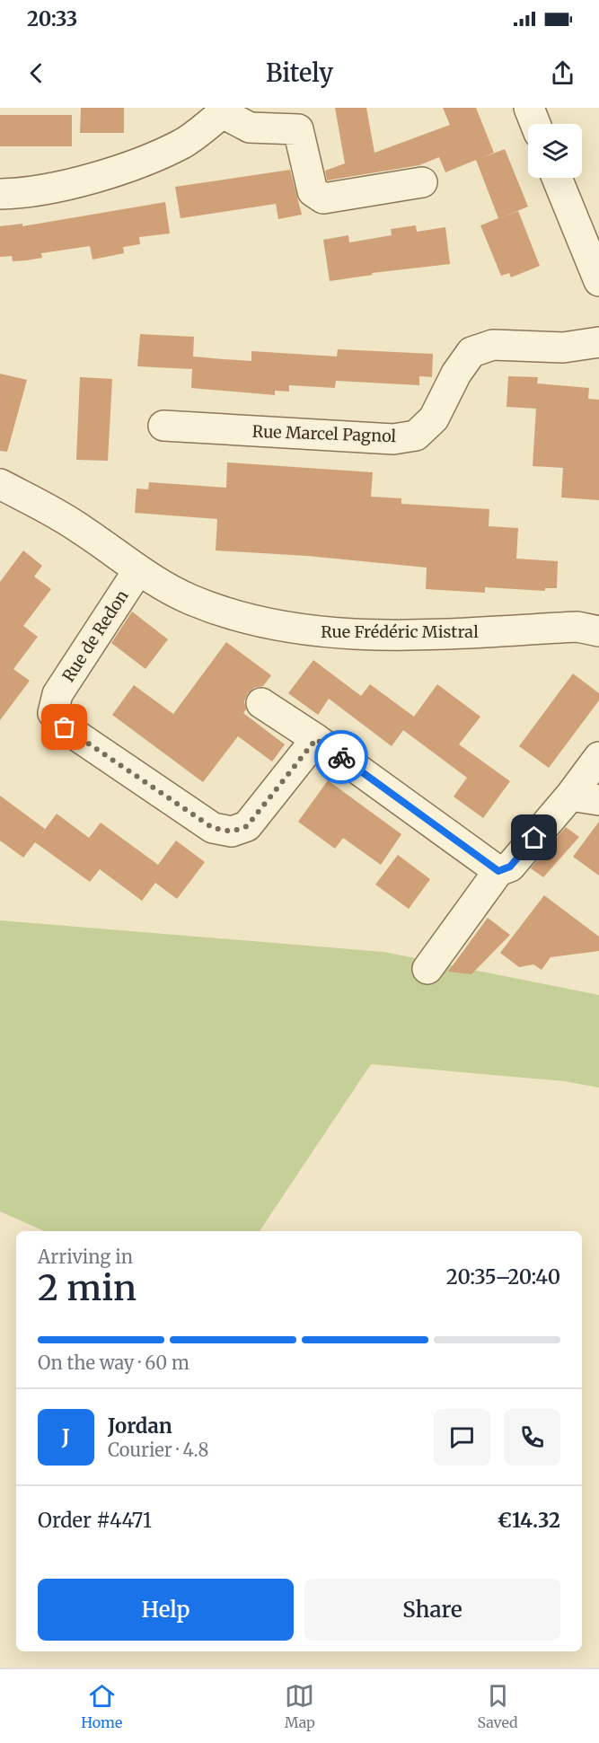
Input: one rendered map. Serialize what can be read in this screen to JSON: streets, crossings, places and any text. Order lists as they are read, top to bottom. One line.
{"streets":{"street":["Rue Marcel Pagnol","Rue Frédéric Mistral","Rue de Redon"]},"crossings":[["Rue Frédéric Mistral","Rue de Redon"]],"page":{"status":"20:33","header":"Bitely","heading":["2 min","Arriving in","20:35–20:40"],"panel":["Jordan","Courier · 4.8","Order #4471","€14.32"],"bar":"On the way · 60 m","round":"J","buttons":["Help","Share"],"tabs":["Home","Map","Saved"]}}
